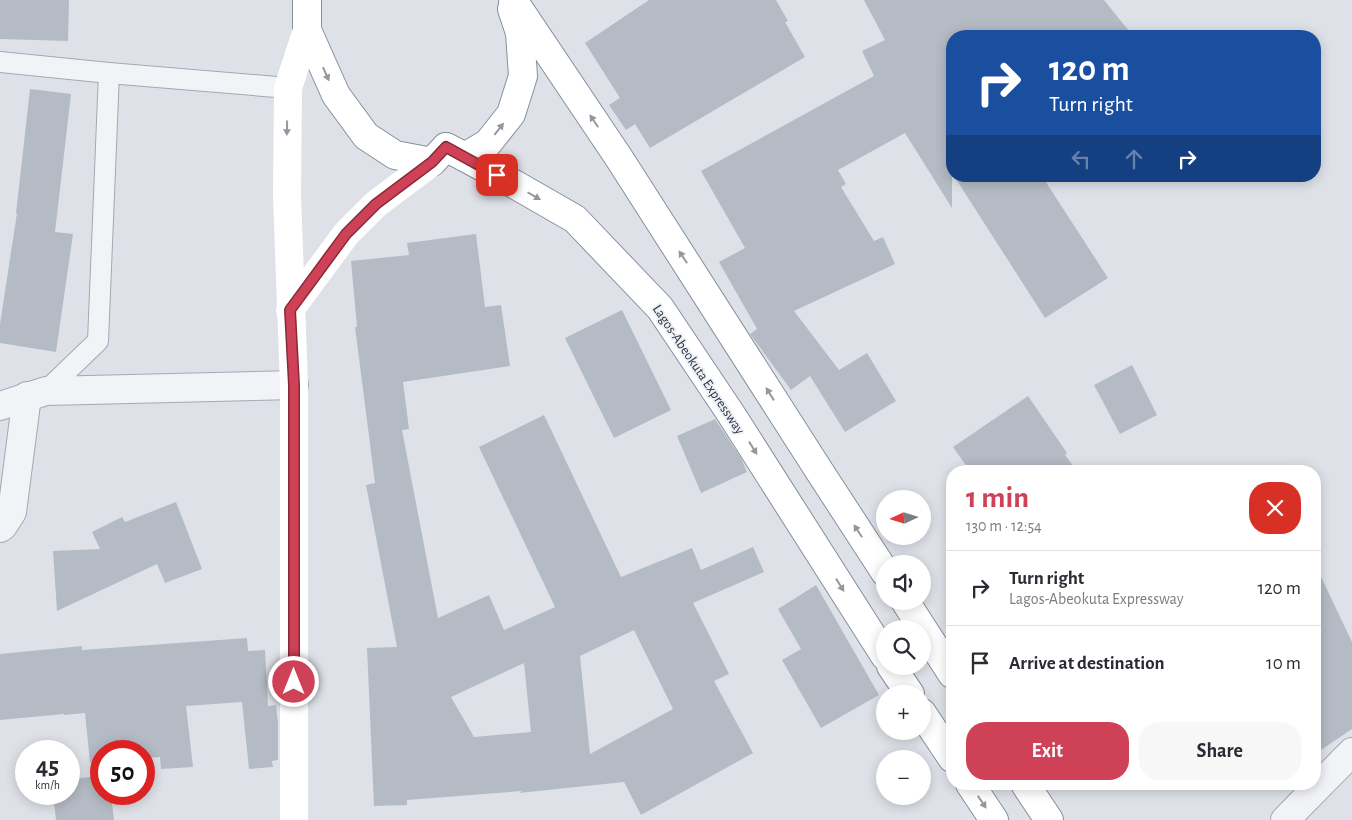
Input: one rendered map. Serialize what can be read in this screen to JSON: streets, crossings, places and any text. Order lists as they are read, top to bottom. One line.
{"streets":{"main road":["Lagos-Abeokuta Expressway"]},"north":"left","page":{"turn":["120 m","Turn right"],"heading":["1 min","130 m · 12:54"],"map_buttons":["+","−"],"list":[{"name":"Turn right","note":"Lagos-Abeokuta Expressway","value":"120 m"},{"name":"Arrive at destination","value":"10 m"}],"buttons":["Exit","Share"],"speed":"45 km/h","limit":"50"}}
